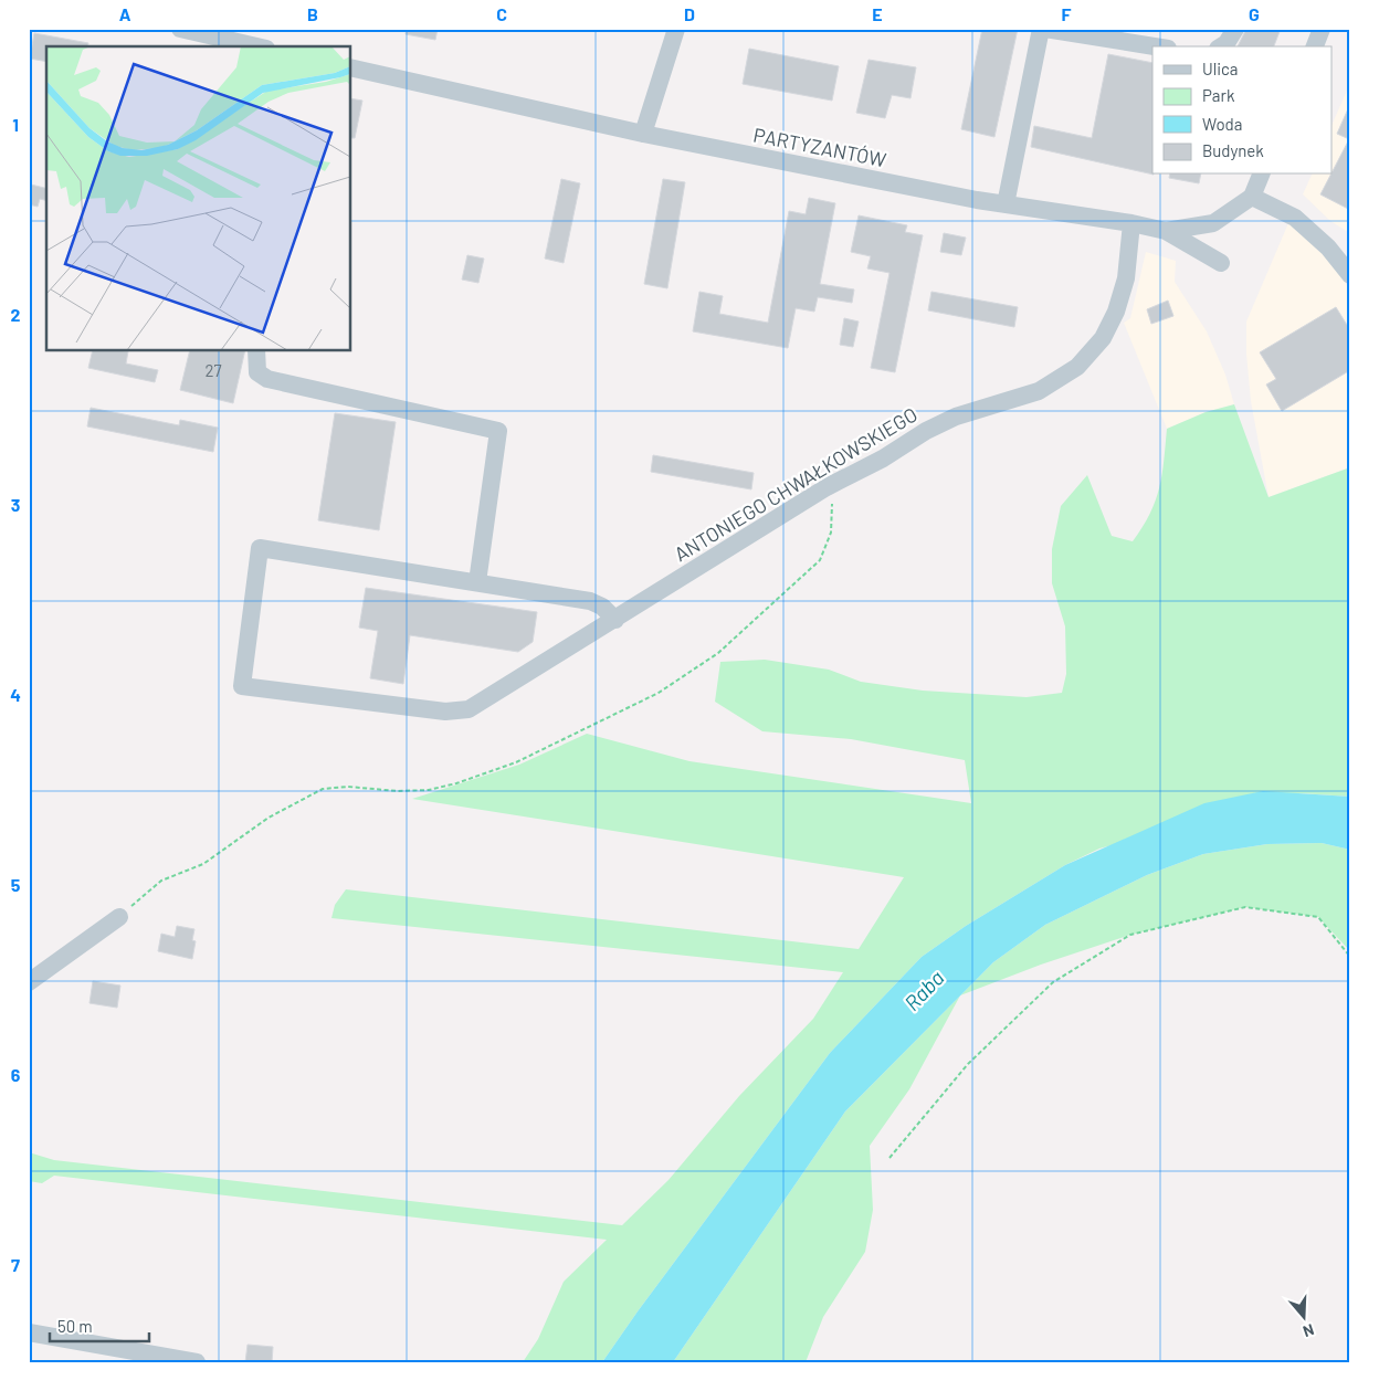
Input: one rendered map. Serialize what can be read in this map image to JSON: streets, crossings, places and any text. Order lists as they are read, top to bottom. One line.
{"streets":{"street":["PARTYZANTÓW","ANTONIEGO CHWAŁKOWSKIEGO"]},"crossings":[["PARTYZANTÓW","ANTONIEGO CHWAŁKOWSKIEGO"]],"water":["Raba"],"house_numbers":["27"],"legend":["Ulica","Park","Woda","Budynek"],"scale_bar":"50 m","north":"bottom","grid":{"columns":["A","B","C","D","E","F","G"],"rows":["1","2","3","4","5","6","7"]}}
